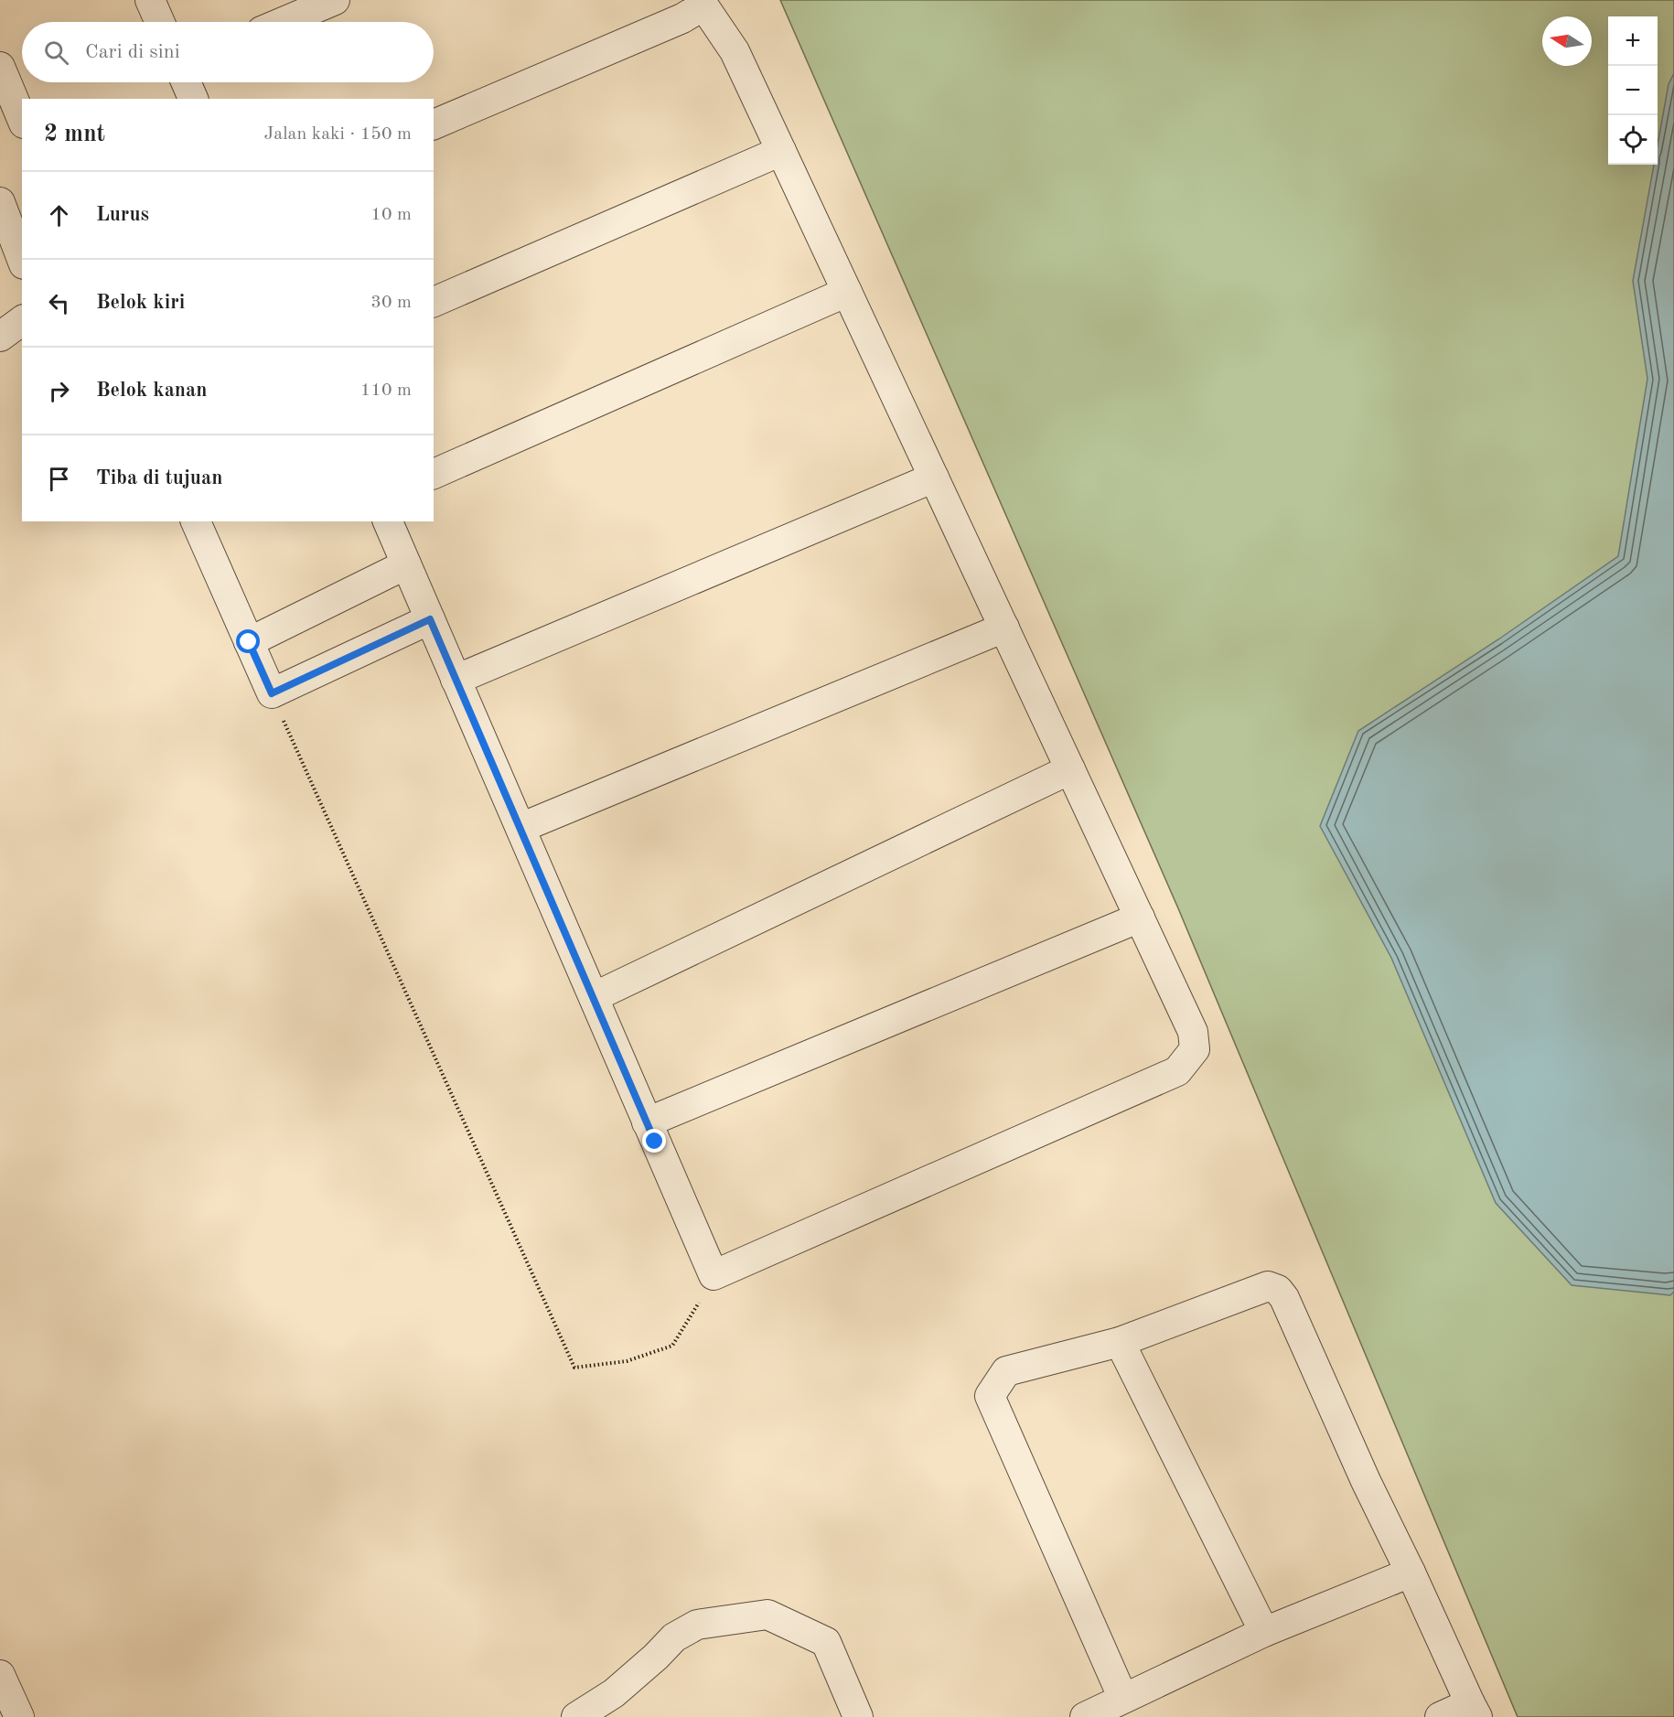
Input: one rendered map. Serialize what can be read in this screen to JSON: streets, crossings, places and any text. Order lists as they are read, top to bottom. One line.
{"north":"left","page":{"map_buttons":["+","−"],"search":"Cari di sini","heading":["2 mnt","Jalan kaki · 150 m"],"list":[["Lurus","10 m"],["Belok kiri","30 m"],["Belok kanan","110 m"],"Tiba di tujuan"]}}
